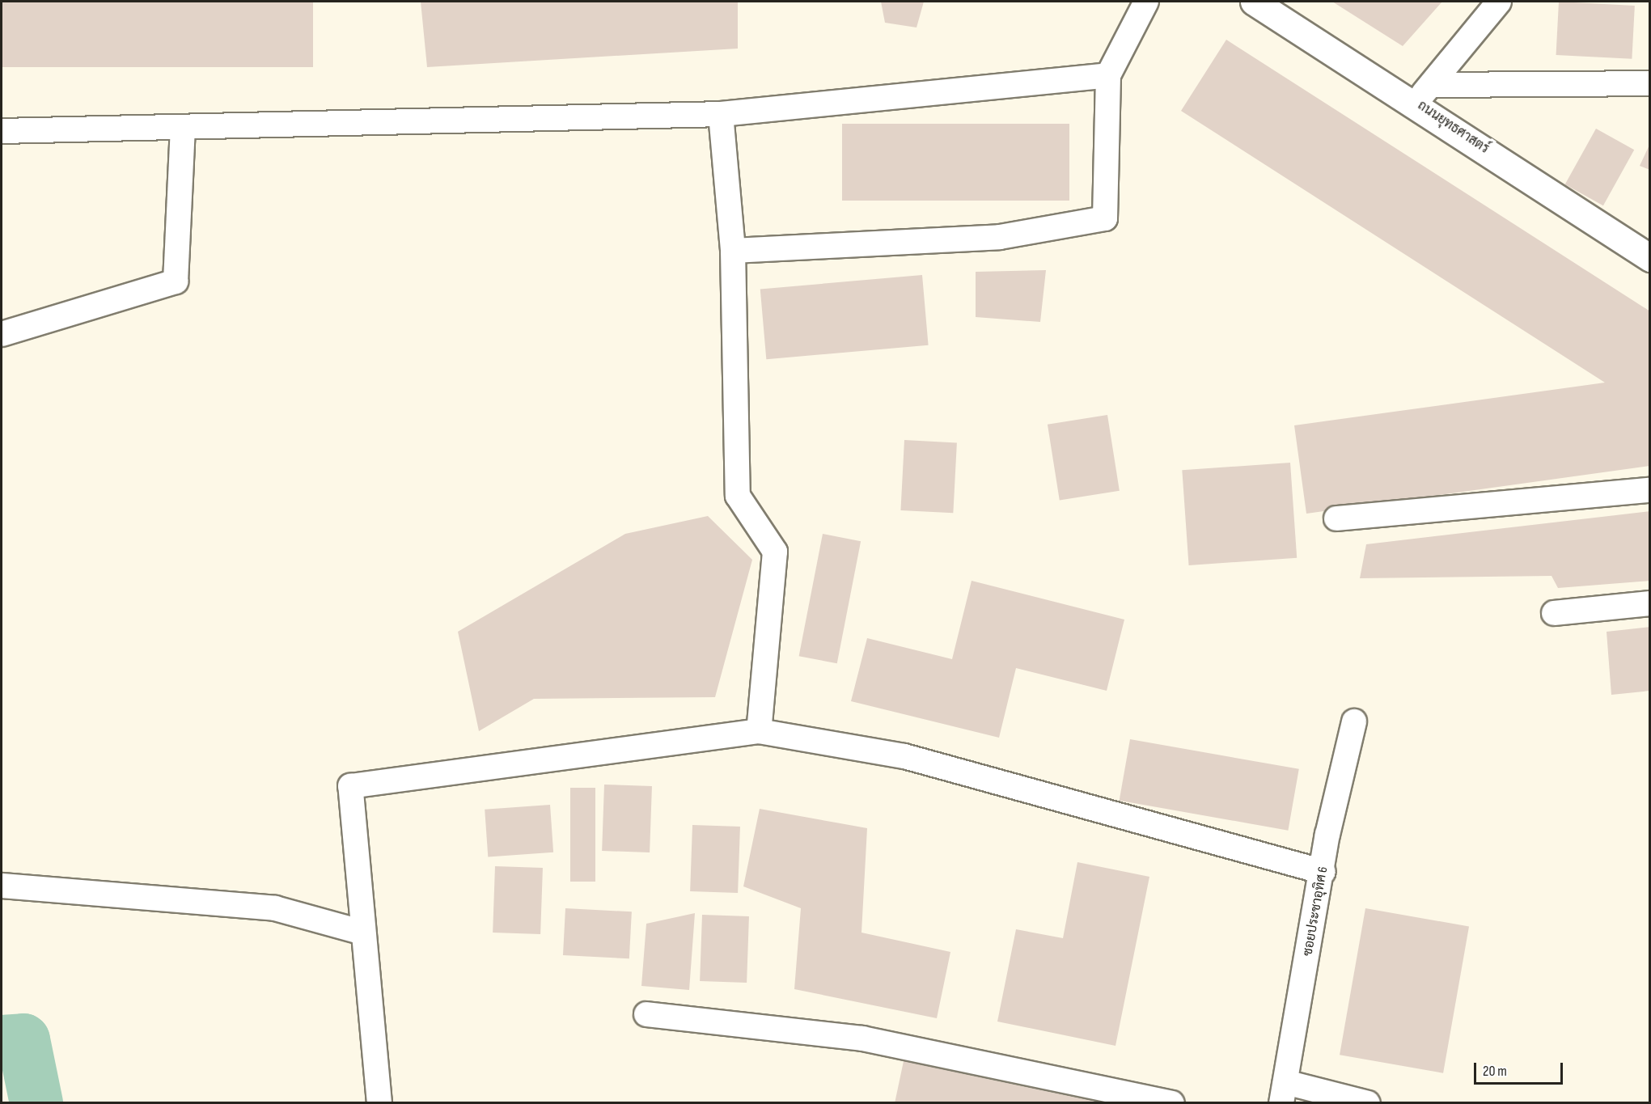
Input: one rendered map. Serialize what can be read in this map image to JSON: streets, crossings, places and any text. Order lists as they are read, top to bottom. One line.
{"streets":{"street":["ถนนยุทธศาสตร์","ซอยประชาอุทิศ 6"]},"scale_bar":"20 m"}
